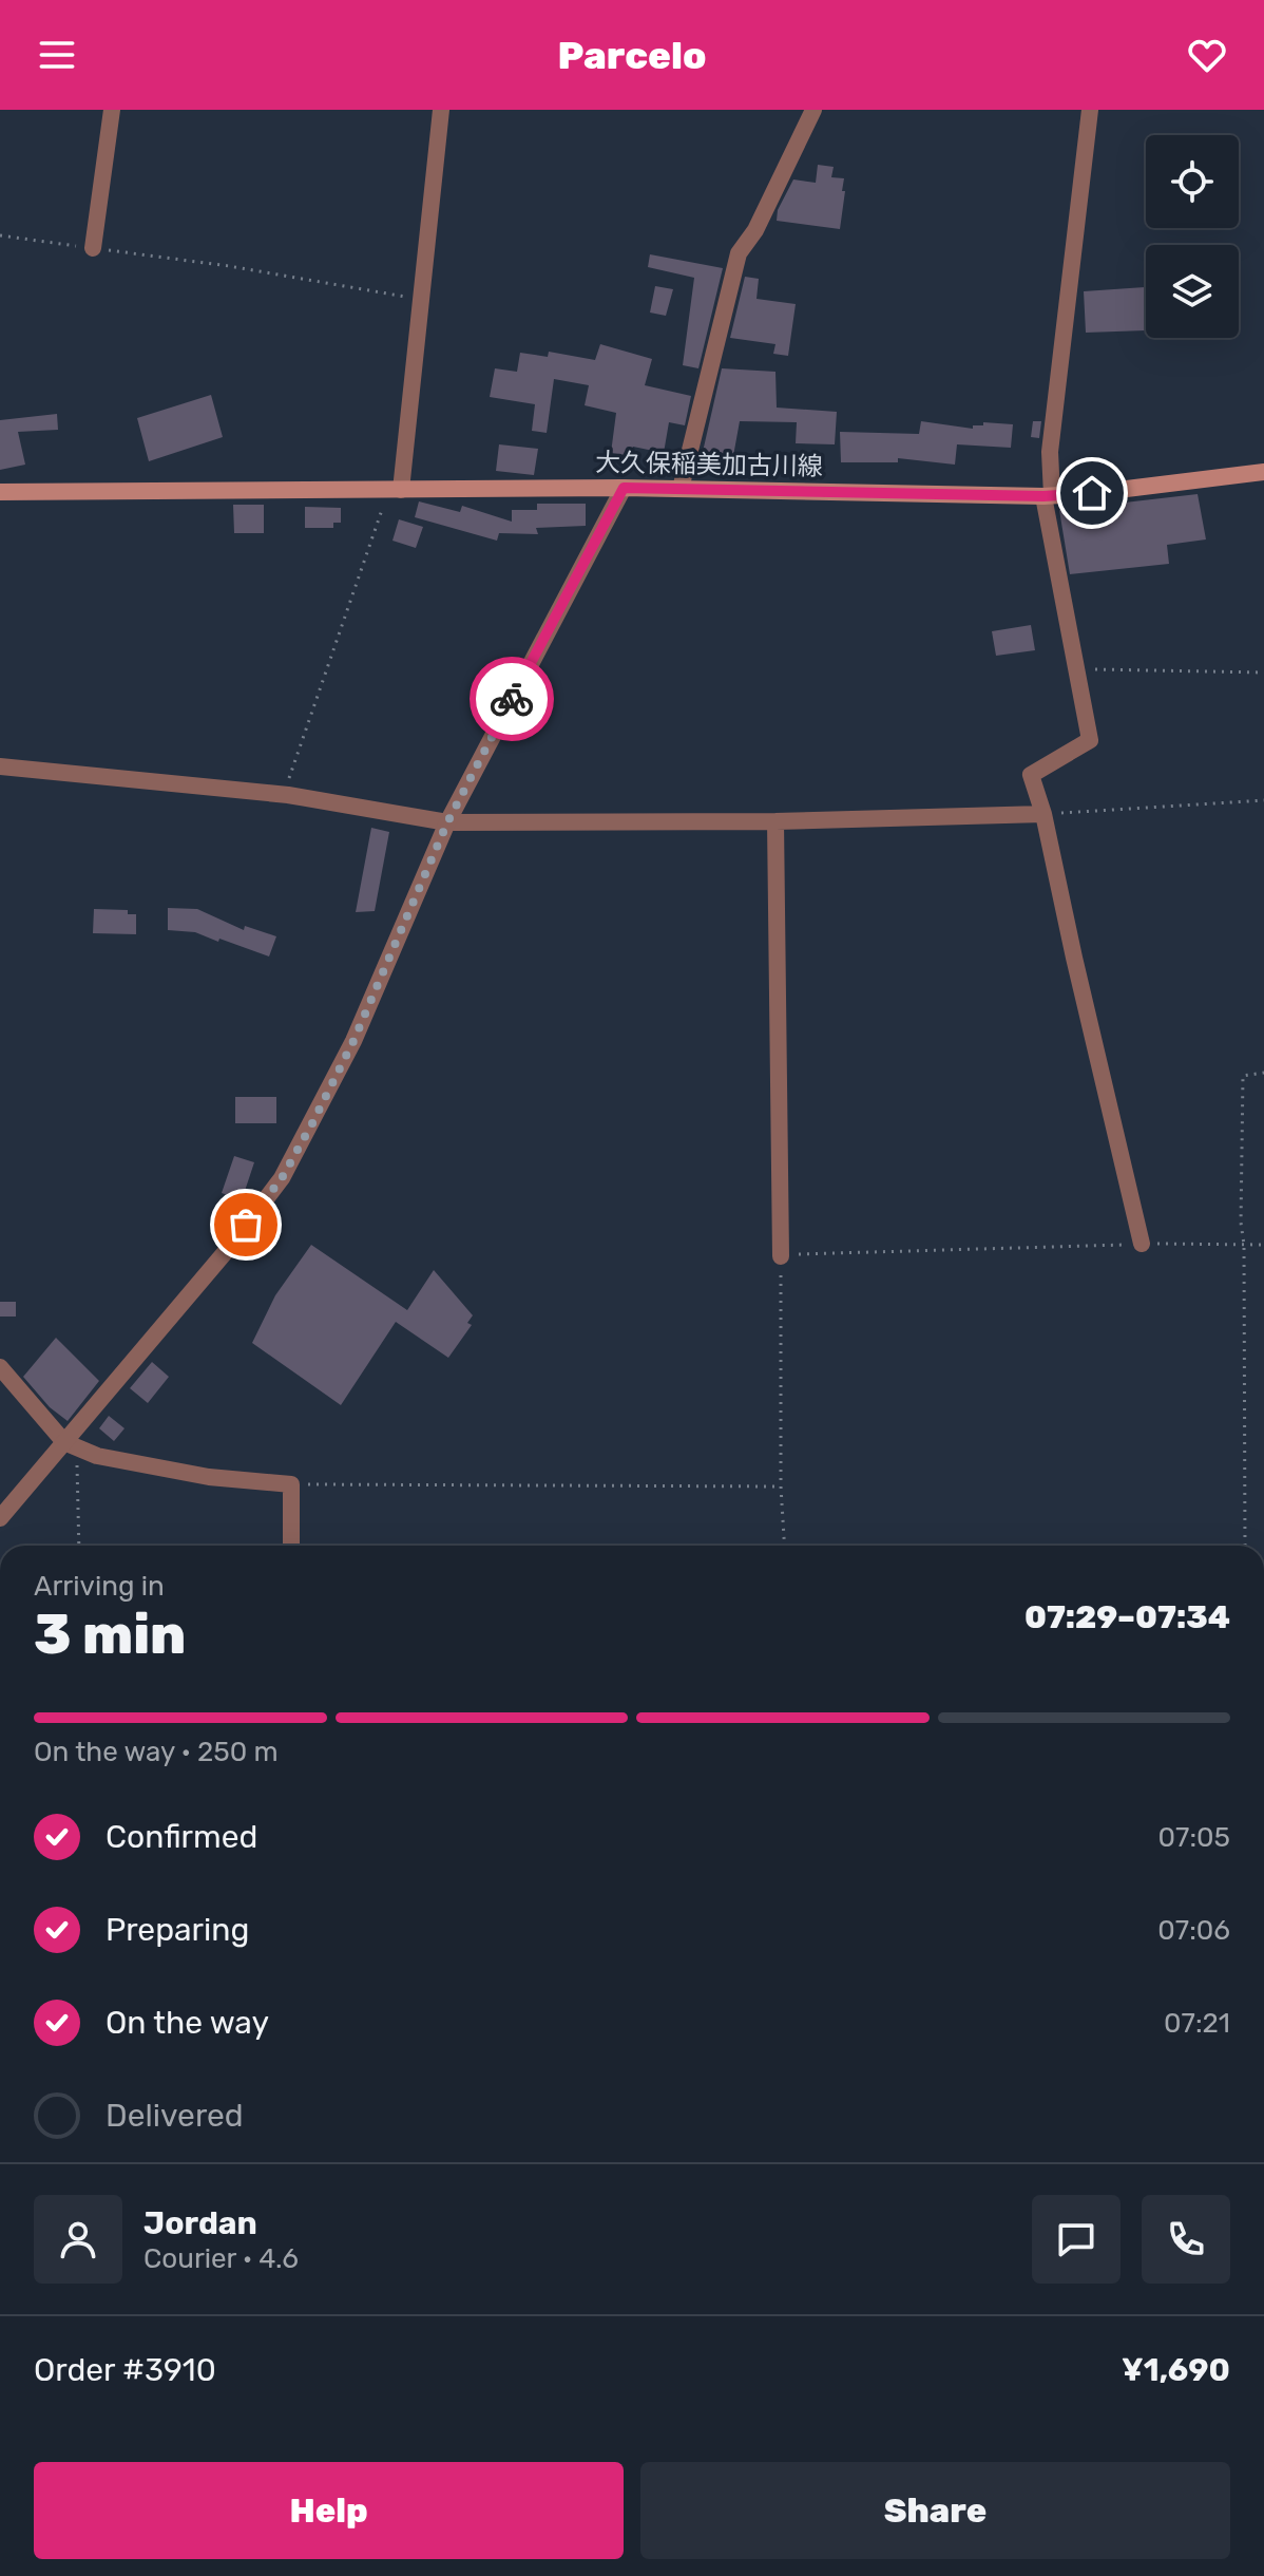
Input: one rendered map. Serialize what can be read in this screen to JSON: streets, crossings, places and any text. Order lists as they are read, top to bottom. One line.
{"streets":{"main road":["大久保稲美加古川線"]},"page":{"header":"Parcelo","heading":["3 min","Arriving in","07:29–07:34"],"panel":["Jordan","Courier · 4.6","Order #3910","¥1,690"],"bar":"On the way · 250 m","list":[["Confirmed","07:05"],["Preparing","07:06"],["On the way","07:21"],"Delivered"],"buttons":["Help","Share"]}}
